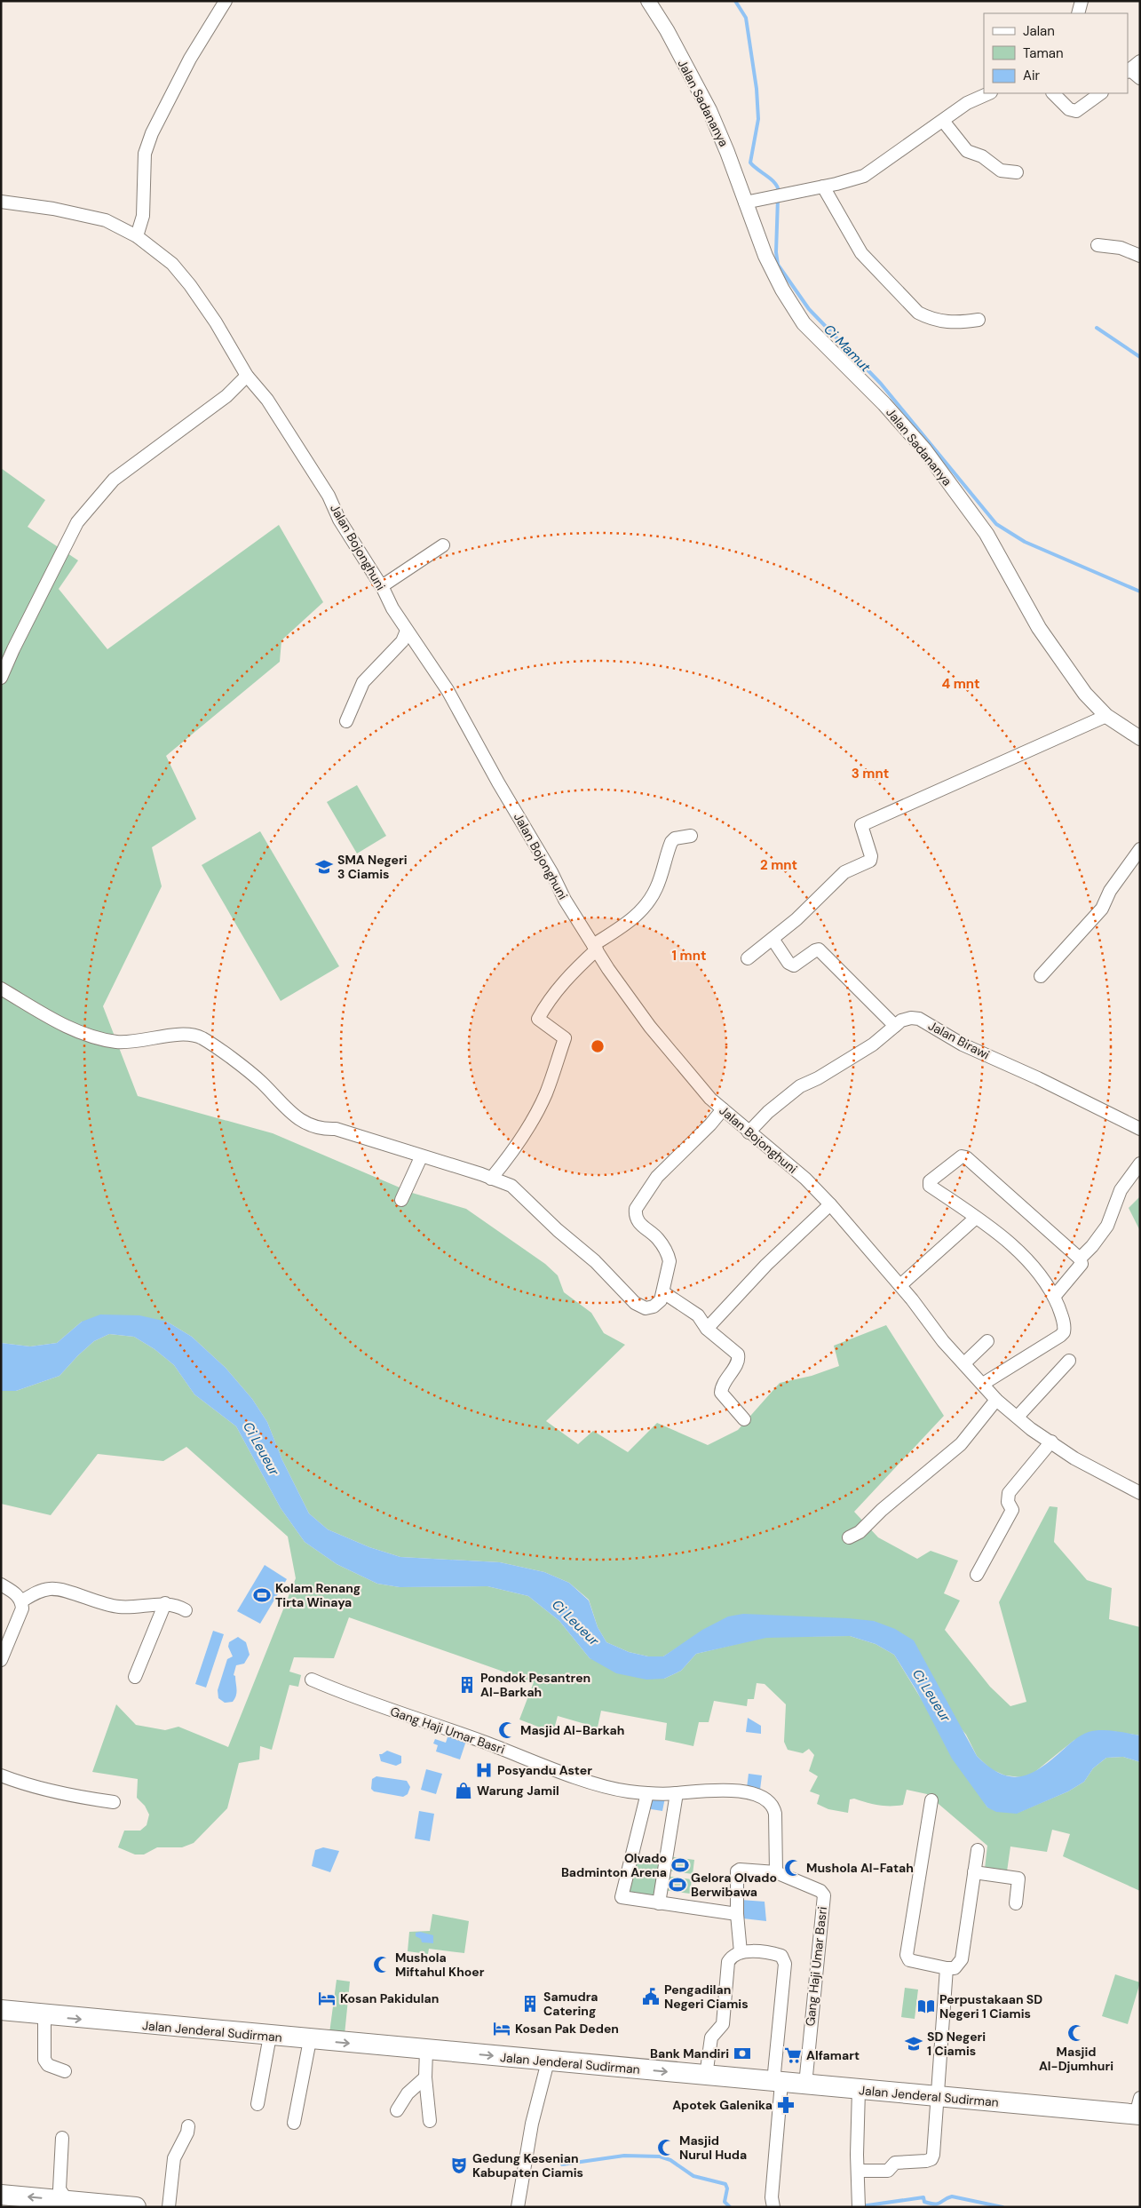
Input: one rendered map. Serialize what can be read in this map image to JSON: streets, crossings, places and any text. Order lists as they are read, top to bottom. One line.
{"streets":{"highway":["Jalan Jenderal Sudirman"],"street":["Jalan Sadananya","Jalan Bojonghuni","Jalan Birawi","Gang Haji Umar Basri"]},"crossings":[["Jalan Bojonghuni","Jalan Birawi"],["Gang Haji Umar Basri","Jalan Jenderal Sudirman"]],"one_way":["Jalan Jenderal Sudirman"],"water":["Ci Mamut","Ci Leueur"],"places":{"school or university":["SMA Negeri 3 Ciamis","SD Negeri 1 Ciamis"],"sports":["Kolam Renang Tirta Winaya","Olvado Badminton Arena","Gelora Olvado Berwibawa"],"building":["Pondok Pesantren Al-Barkah","Samudra Catering"],"mosque":["Masjid Al-Barkah","Mushola Al-Fatah","Mushola Miftahul Khoer","Masjid Al-Djumhuri","Masjid Nurul Huda"],"hospital":["Posyandu Aster"],"shop":["Warung Jamil"],"public building":["Pengadilan Negeri Ciamis"],"hotel":["Kosan Pakidulan","Kosan Pak Deden"],"library":["Perpustakaan SD Negeri 1 Ciamis"],"bank":["Bank Mandiri"],"supermarket":["Alfamart"],"pharmacy":["Apotek Galenika"],"theatre":["Gedung Kesenian Kabupaten Ciamis"]},"legend":["Jalan","Taman","Air"],"rings":["4 mnt","3 mnt","2 mnt","1 mnt"]}
